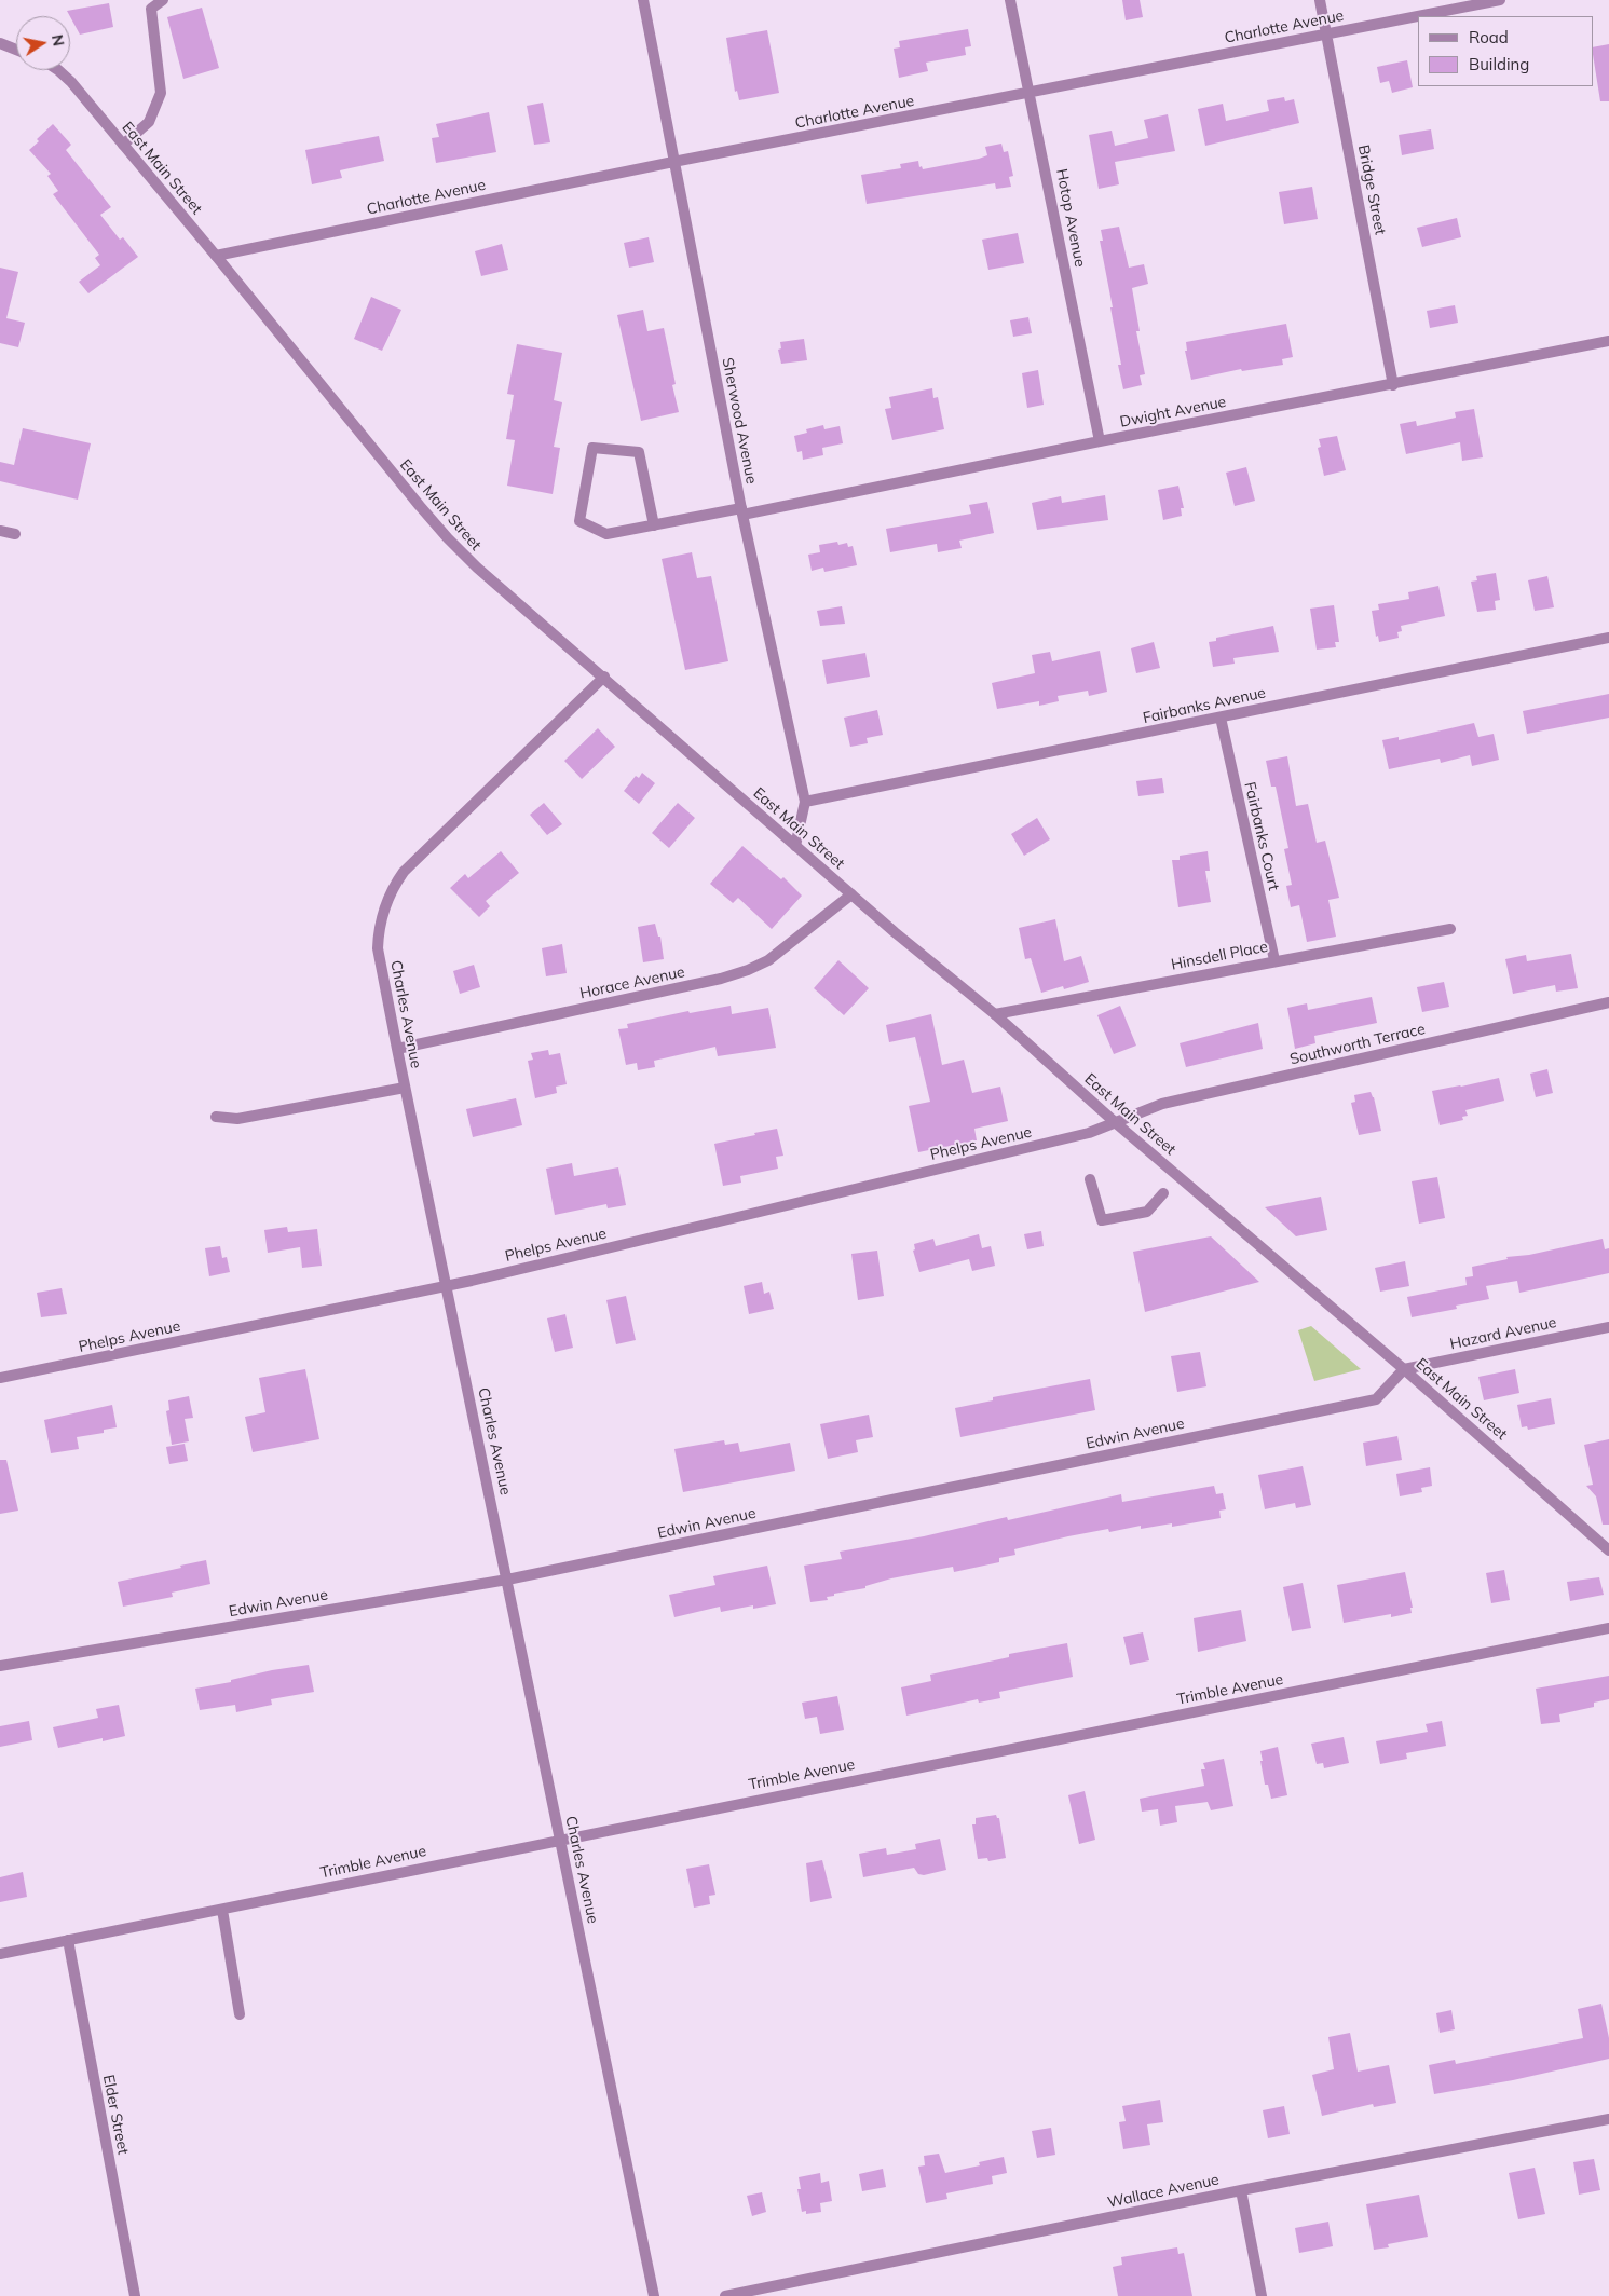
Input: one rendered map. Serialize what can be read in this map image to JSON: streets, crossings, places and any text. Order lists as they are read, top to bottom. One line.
{"streets":{"street":["Charlotte Avenue","East Main Street","Bridge Street","Hotop Avenue","Dwight Avenue","Sherwood Avenue","Fairbanks Avenue","Fairbanks Court","Hinsdell Place","Horace Avenue","Charles Avenue","Southworth Terrace","Phelps Avenue","Hazard Avenue","Edwin Avenue","Trimble Avenue","Elder Street","Wallace Avenue"]},"crossings":[["Charlotte Avenue","East Main Street"],["Charlotte Avenue","Bridge Street"],["Charlotte Avenue","Hotop Avenue"],["Charlotte Avenue","Sherwood Avenue"],["East Main Street","Sherwood Avenue"],["East Main Street","Hinsdell Place"],["East Main Street","Horace Avenue"],["East Main Street","Charles Avenue"],["East Main Street","Southworth Terrace"],["East Main Street","Phelps Avenue"],["East Main Street","Hazard Avenue"],["East Main Street","Edwin Avenue"],["Bridge Street","Dwight Avenue"],["Hotop Avenue","Dwight Avenue"],["Dwight Avenue","Sherwood Avenue"],["Sherwood Avenue","Fairbanks Avenue"],["Fairbanks Avenue","Fairbanks Court"],["Fairbanks Court","Hinsdell Place"],["Horace Avenue","Charles Avenue"],["Charles Avenue","Phelps Avenue"],["Charles Avenue","Edwin Avenue"],["Charles Avenue","Trimble Avenue"],["Southworth Terrace","Phelps Avenue"],["Hazard Avenue","Edwin Avenue"],["Trimble Avenue","Elder Street"]],"legend":["Road","Building"],"north":"right"}
